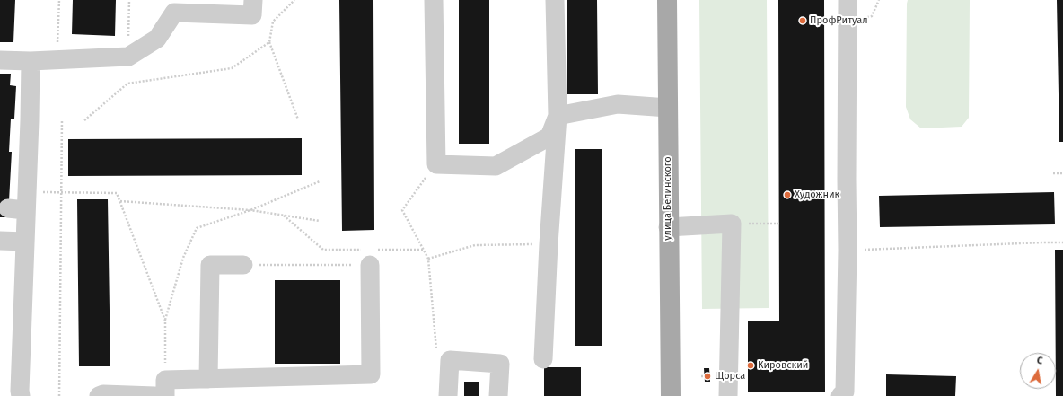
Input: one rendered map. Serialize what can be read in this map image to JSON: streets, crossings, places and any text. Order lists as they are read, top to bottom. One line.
{"streets":{"main road":["улица Белинского"]},"places":["ПрофРитуал","Художник","Кировский","Щорса"],"north":"top"}
